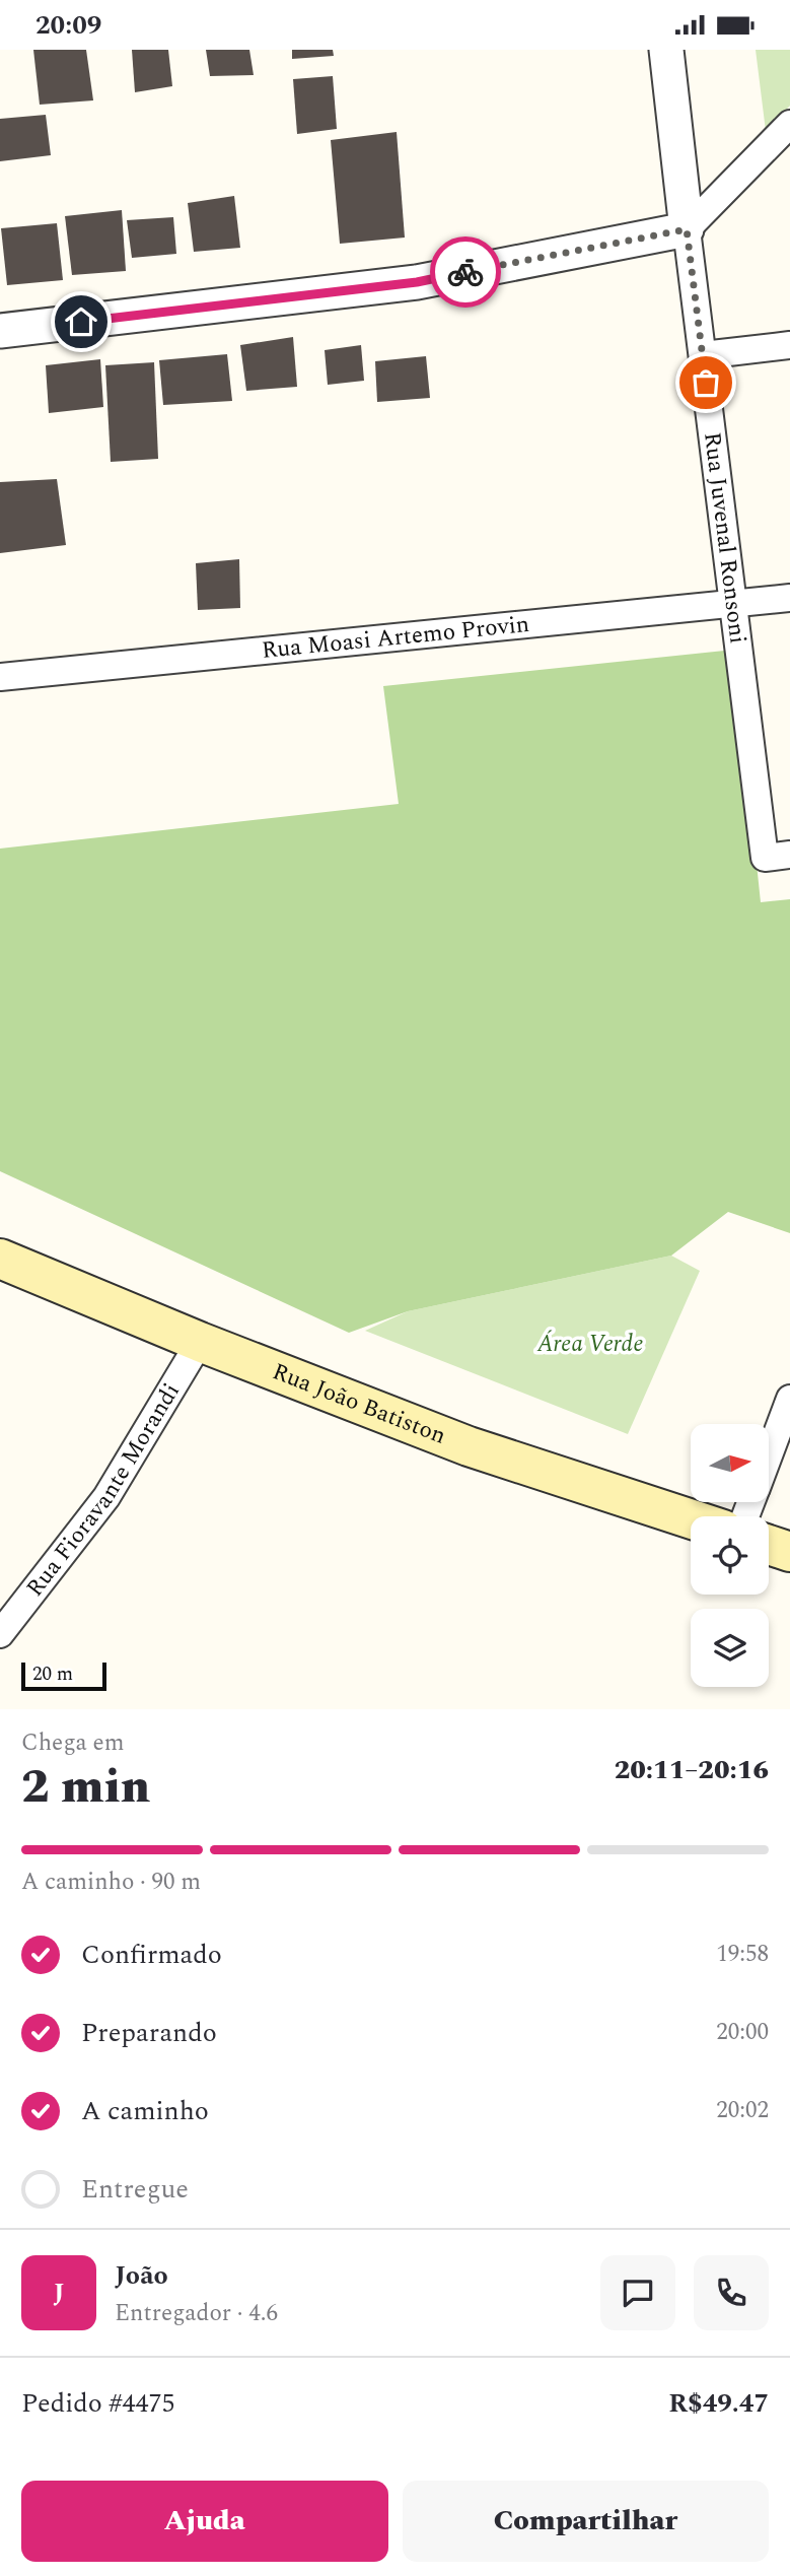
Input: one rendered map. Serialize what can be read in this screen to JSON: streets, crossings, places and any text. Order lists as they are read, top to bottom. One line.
{"streets":{"main road":["Rua João Batiston"],"street":["Rua Juvenal Ronsoni","Rua Moasi Artemo Provin","Rua Fioravante Morandi"]},"crossings":[["Rua Juvenal Ronsoni","Rua Moasi Artemo Provin"],["Rua João Batiston","Rua Fioravante Morandi"]],"parks":["Área Verde"],"scale_bar":"20 m","north":"right","page":{"status":"20:09","scale":"20 m","heading":["2 min","Chega em","20:11–20:16"],"panel":["João","Entregador · 4.6","Pedido #4475","R$49.47"],"bar":"A caminho · 90 m","list":[["Confirmado","19:58"],["Preparando","20:00"],["A caminho","20:02"],"Entregue"],"round":"J","buttons":["Ajuda","Compartilhar"]}}
